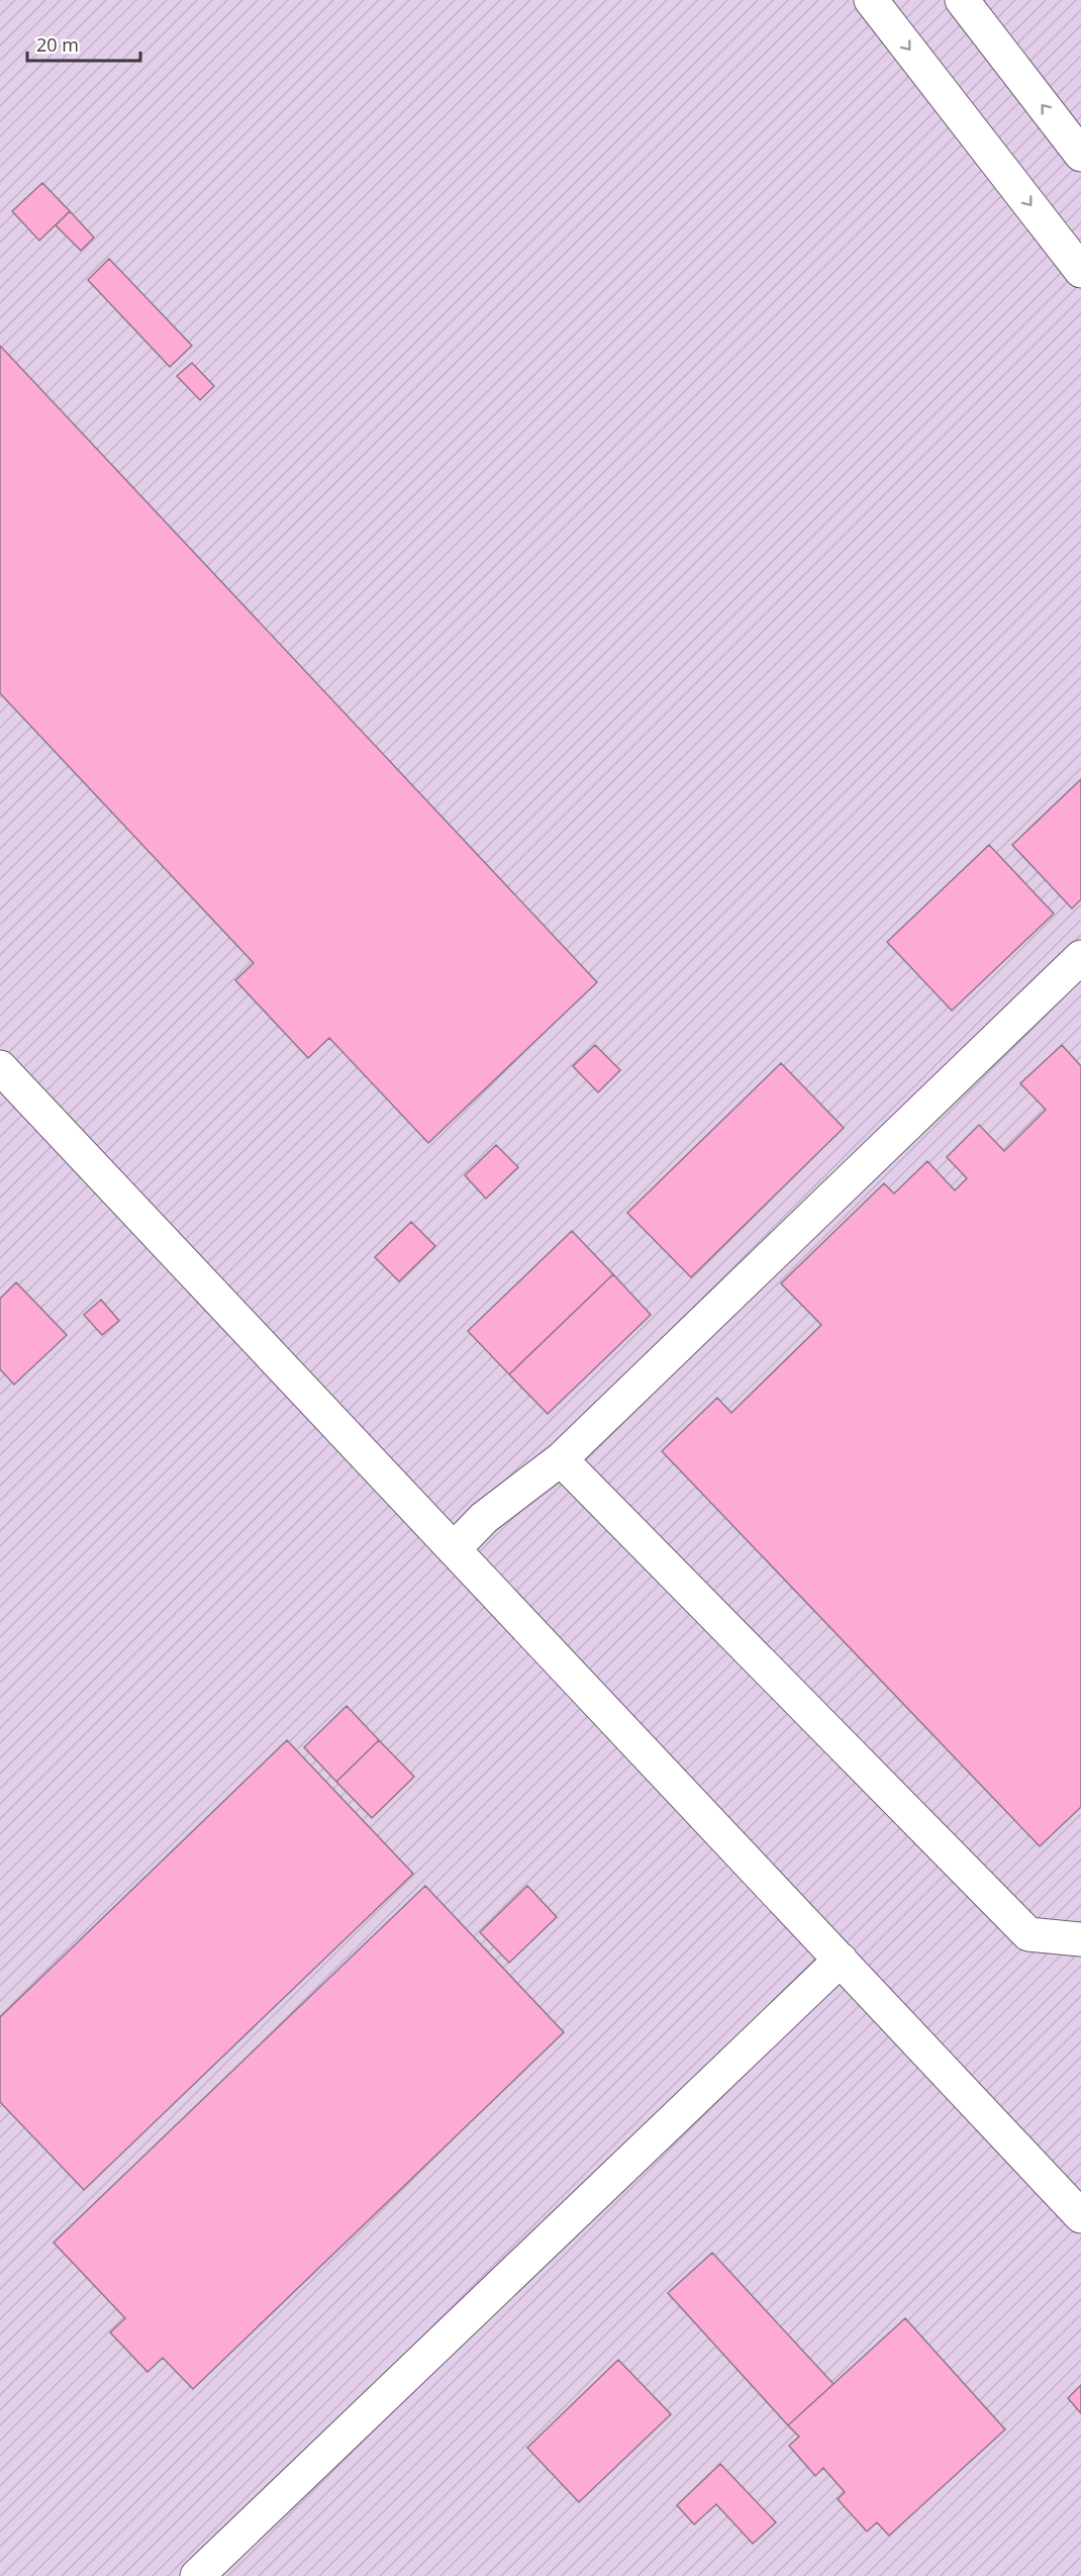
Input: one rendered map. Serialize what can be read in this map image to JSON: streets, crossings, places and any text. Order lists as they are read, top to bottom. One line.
{"scale_bar":"20 m"}
